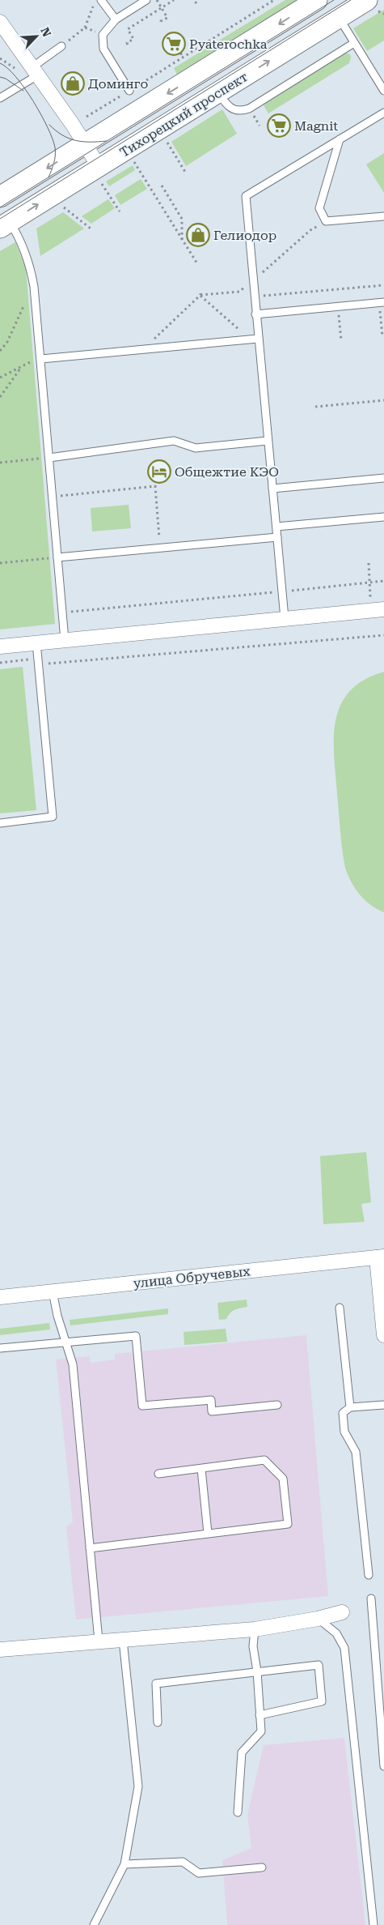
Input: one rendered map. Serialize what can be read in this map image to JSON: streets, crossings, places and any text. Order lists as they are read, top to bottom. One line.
{"streets":{"main road":["Тихорецкий проспект"],"street":["улица Обручевых"]},"places":{"supermarket":["Pyaterochka","Magnit"],"shop":["Доминго","Гелиодор"],"hotel":["Общежтие КЭО"]},"north":"top right"}
